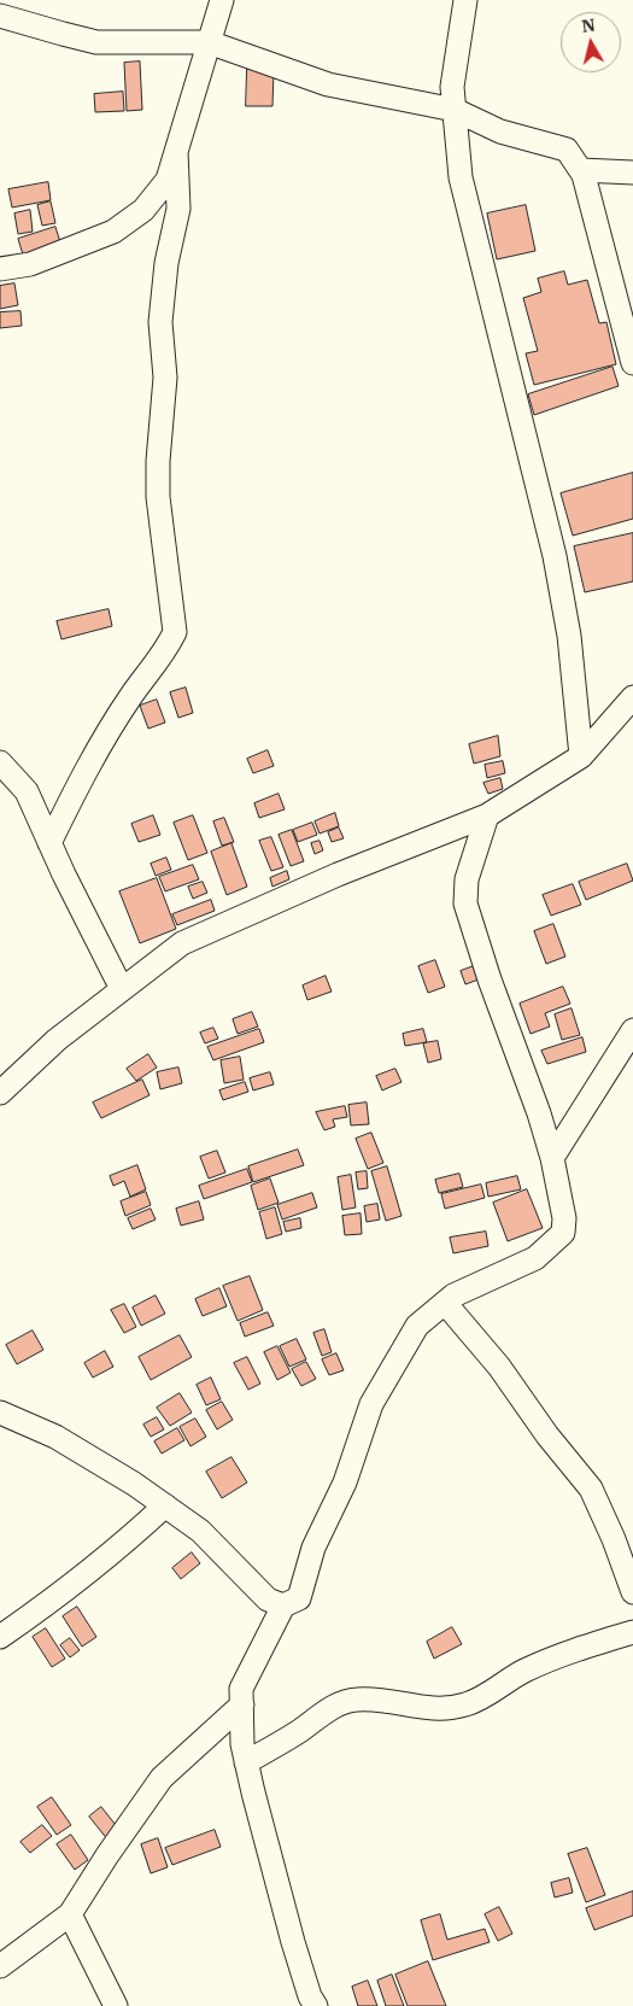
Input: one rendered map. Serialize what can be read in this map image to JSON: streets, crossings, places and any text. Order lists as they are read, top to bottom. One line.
{"north":"top"}
